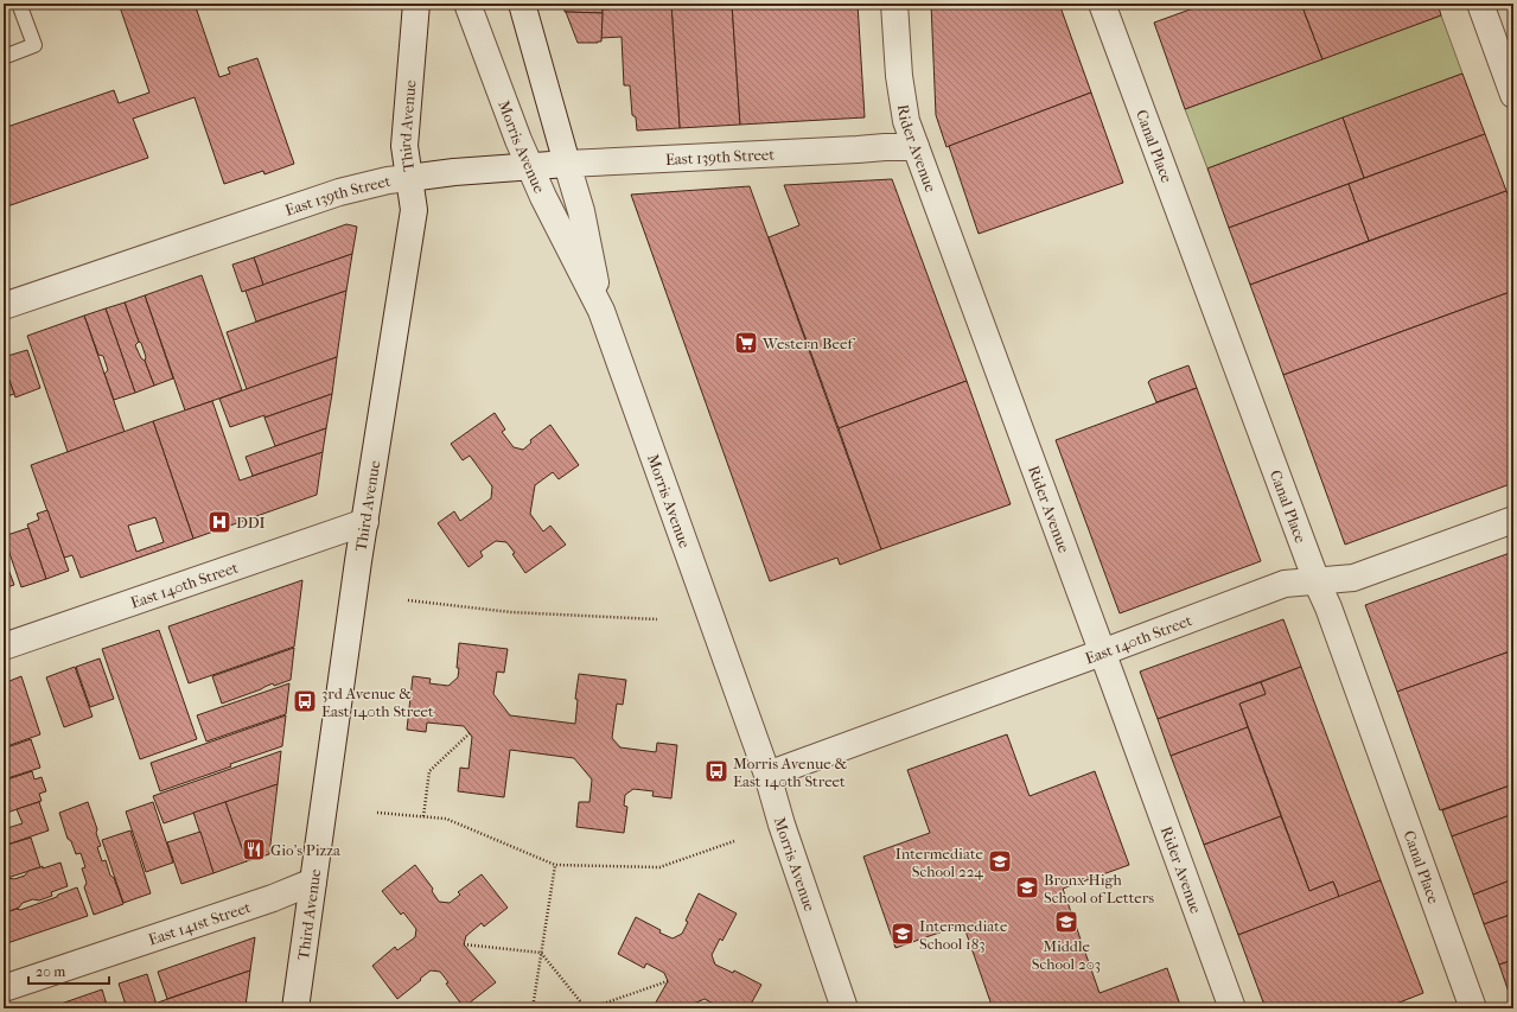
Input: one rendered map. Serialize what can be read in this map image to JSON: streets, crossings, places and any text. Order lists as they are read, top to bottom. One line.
{"streets":{"street":["Third Avenue","Morris Avenue","Canal Place","Rider Avenue","East 139th Street","East 140th Street","East 141st Street"]},"crossings":[["Third Avenue","East 139th Street"],["Third Avenue","East 140th Street"],["Third Avenue","East 141st Street"],["Morris Avenue","East 139th Street"],["Morris Avenue","East 140th Street"],["Canal Place","East 140th Street"],["Rider Avenue","East 139th Street"],["Rider Avenue","East 140th Street"]],"places":{"supermarket":["Western Beef"],"hospital":["DDI"],"bus stop":["3rd Avenue & East 140th Street","Morris Avenue & East 140th Street"],"restaurant":["Gio's Pizza"],"school or university":["Intermediate School 224","Bronx High School of Letters","Middle School 203","Intermediate School 183"]},"scale_bar":"20 m"}
